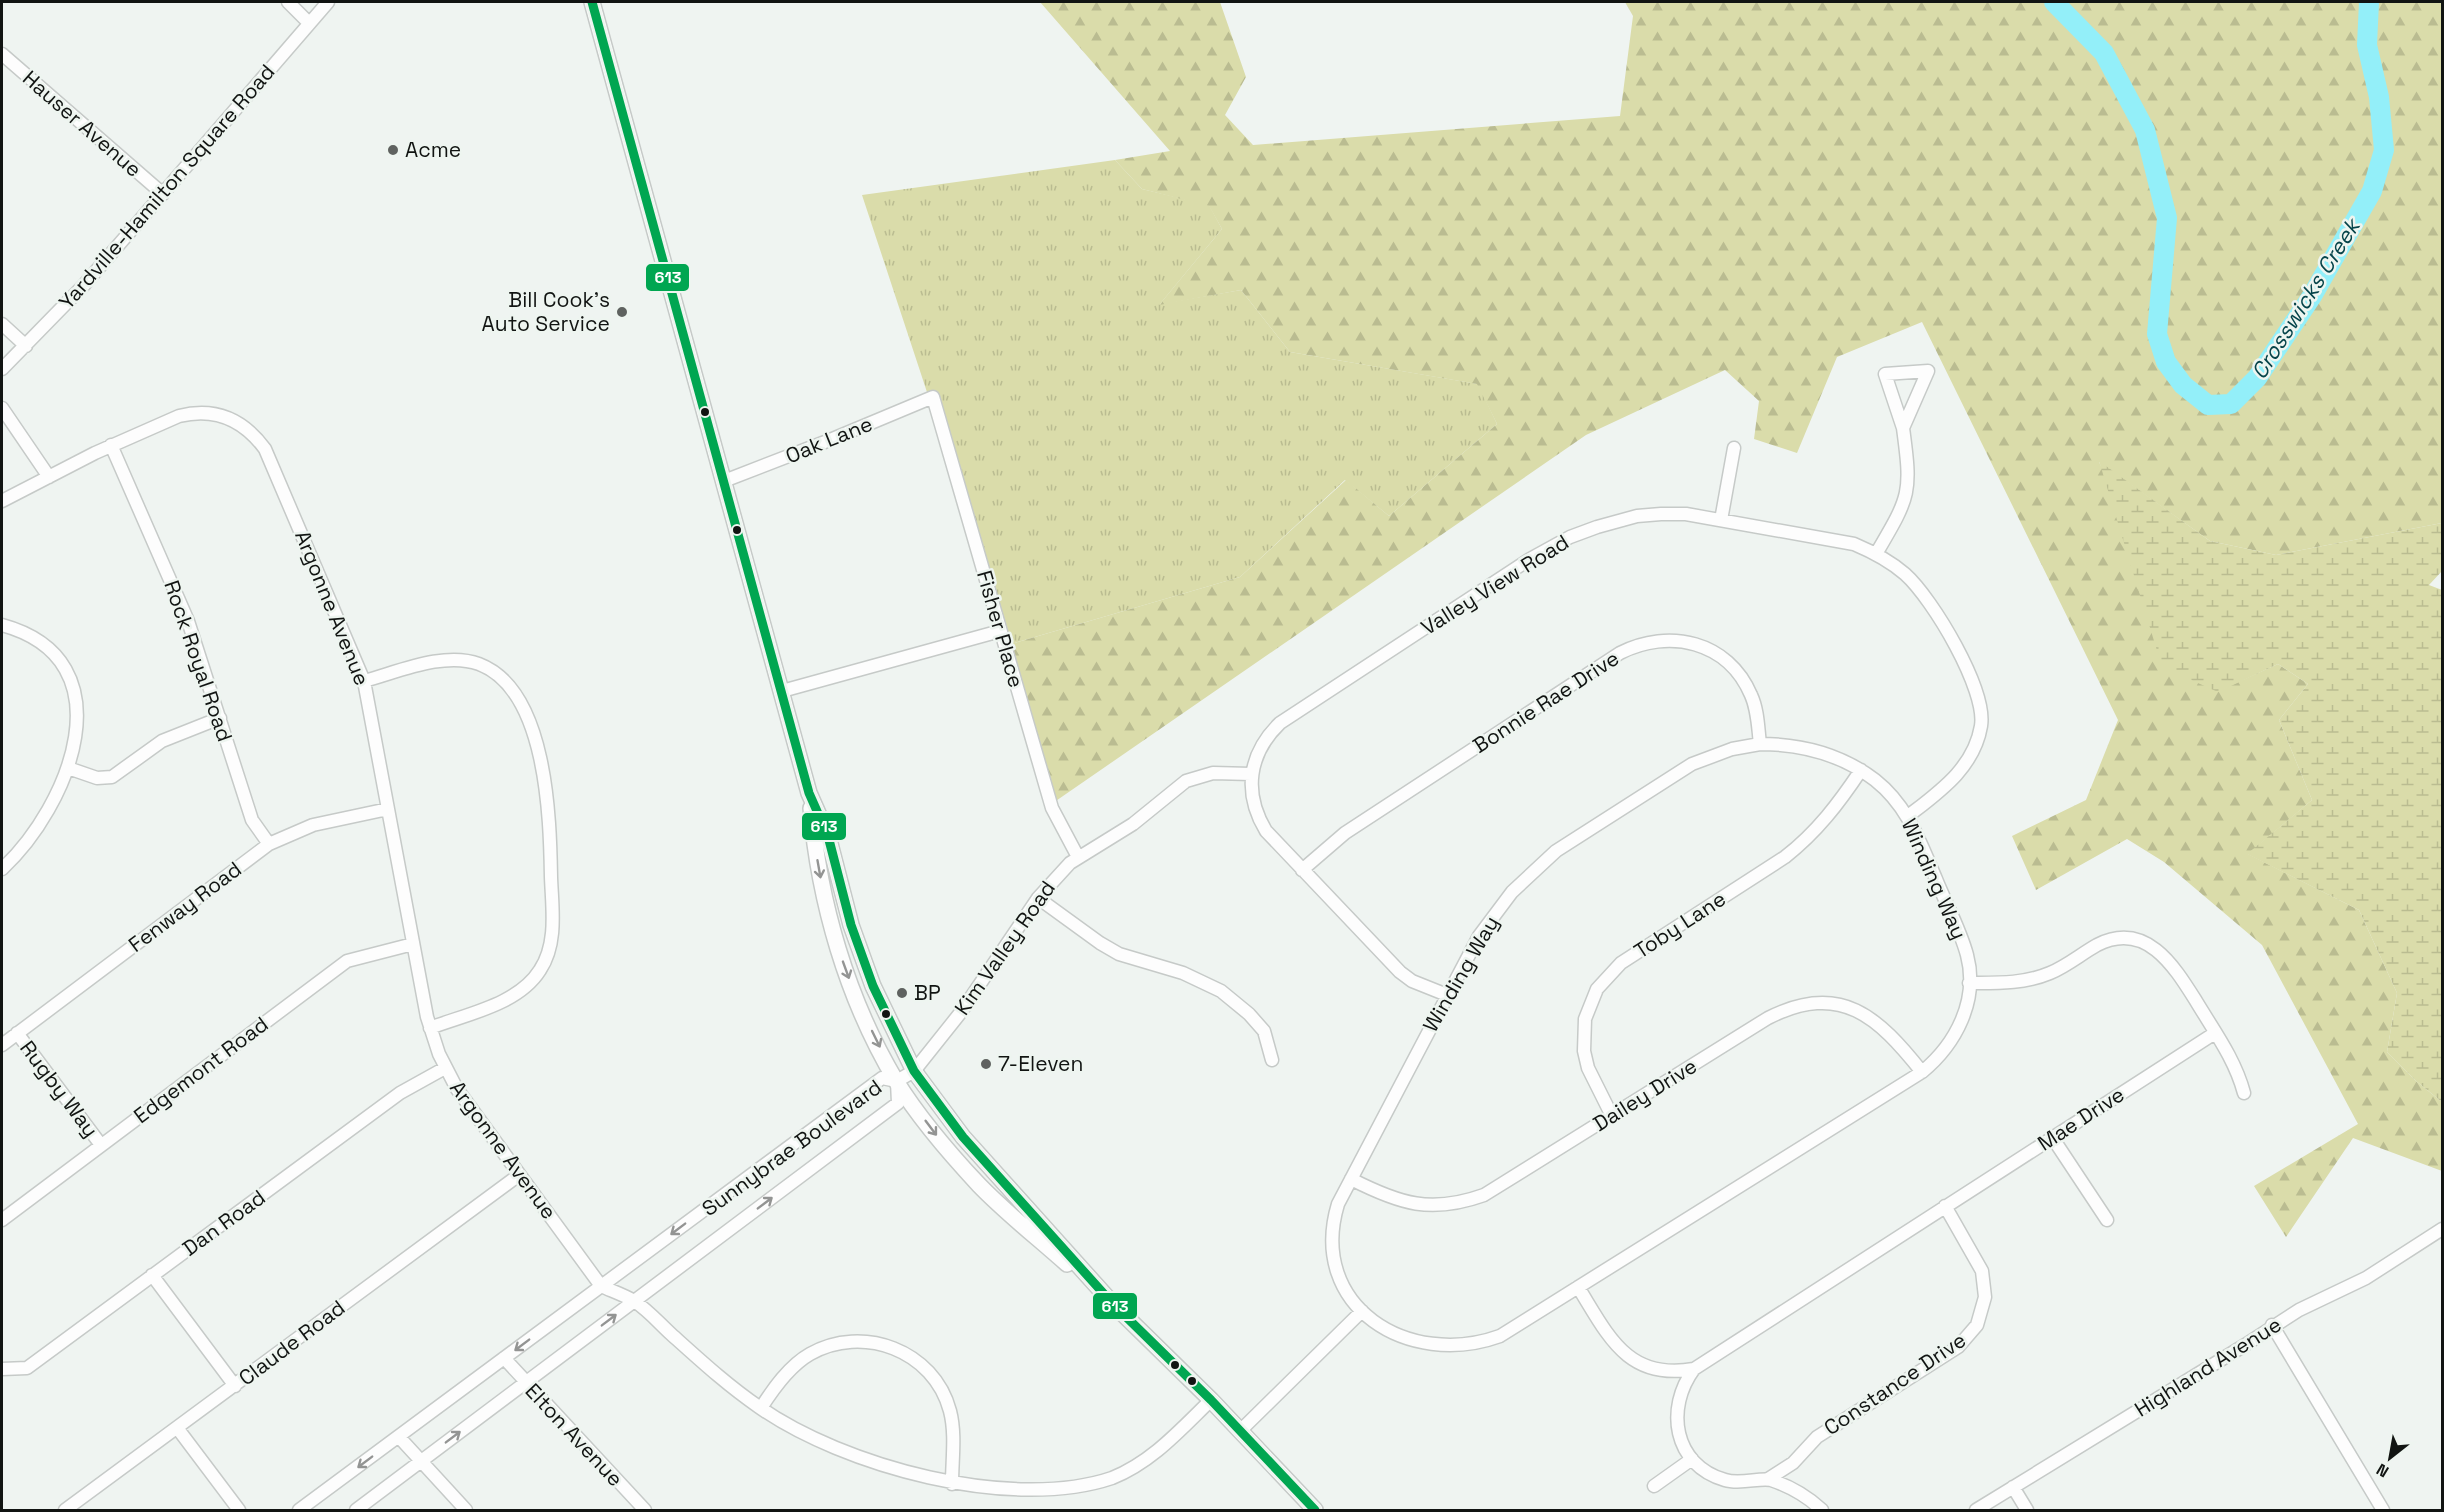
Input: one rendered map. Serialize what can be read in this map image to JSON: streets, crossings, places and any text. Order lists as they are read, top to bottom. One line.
{"streets":{"street":["Hauser Avenue","Yardville-Hamilton Square Road","Oak Lane","Valley View Road","Argonne Avenue","Fisher Place","Rock Royal Road","Bonnie Rae Drive","Winding Way","Fenway Road","Toby Lane","Kim Valley Road","Edgemont Road","Rugby Way","Dailey Drive","Mae Drive","Sunnybrae Boulevard","Dan Road","Claude Road","Highland Avenue","Constance Drive","Elton Avenue"]},"crossings":[["Hauser Avenue","Yardville-Hamilton Square Road"],["Oak Lane","Fisher Place"],["Valley View Road","Bonnie Rae Drive"],["Valley View Road","Winding Way"],["Valley View Road","Kim Valley Road"],["Argonne Avenue","Rock Royal Road"],["Argonne Avenue","Fenway Road"],["Argonne Avenue","Edgemont Road"],["Argonne Avenue","Sunnybrae Boulevard"],["Argonne Avenue","Dan Road"],["Argonne Avenue","Claude Road"],["Fisher Place","Kim Valley Road"],["Rock Royal Road","Fenway Road"],["Bonnie Rae Drive","Winding Way"],["Winding Way","Toby Lane"],["Winding Way","Dailey Drive"],["Fenway Road","Rugby Way"],["Toby Lane","Dailey Drive"],["Kim Valley Road","Sunnybrae Boulevard"],["Edgemont Road","Rugby Way"],["Mae Drive","Constance Drive"],["Sunnybrae Boulevard","Elton Avenue"]],"water":["Crosswicks Creek"],"places":["Acme","Bill Cook's Auto Service","BP","7-Eleven"],"lines":["transit line 613"],"north":"bottom left"}
